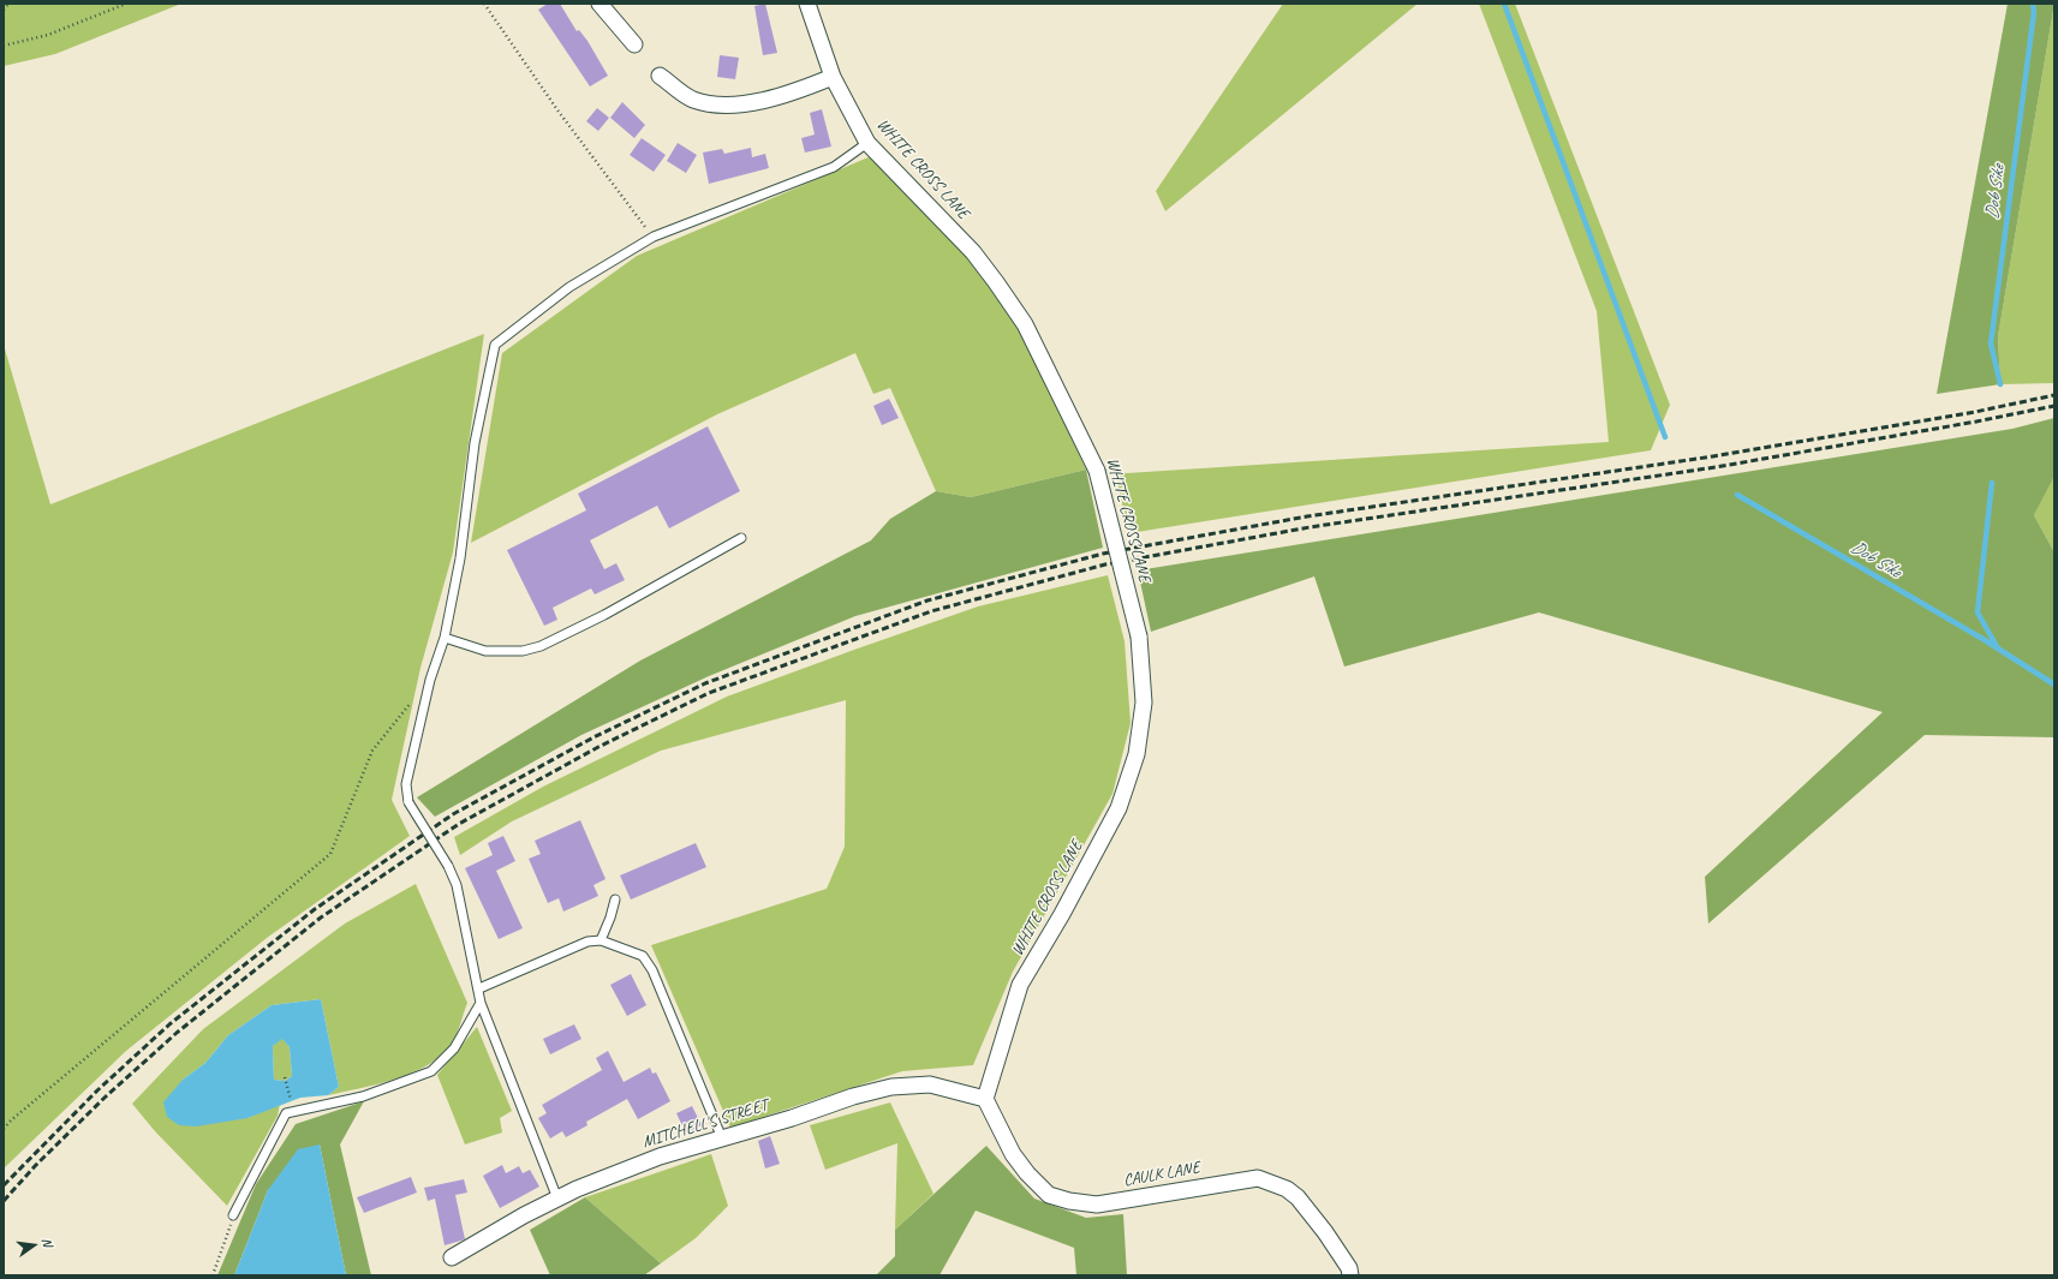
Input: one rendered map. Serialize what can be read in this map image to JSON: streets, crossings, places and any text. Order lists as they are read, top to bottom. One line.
{"streets":{"street":["WHITE CROSS LANE","MITCHELL'S STREET","CAULK LANE"]},"crossings":[["WHITE CROSS LANE","MITCHELL'S STREET"],["WHITE CROSS LANE","CAULK LANE"],["MITCHELL'S STREET","CAULK LANE"]],"water":["Dob Sike"],"north":"right"}
